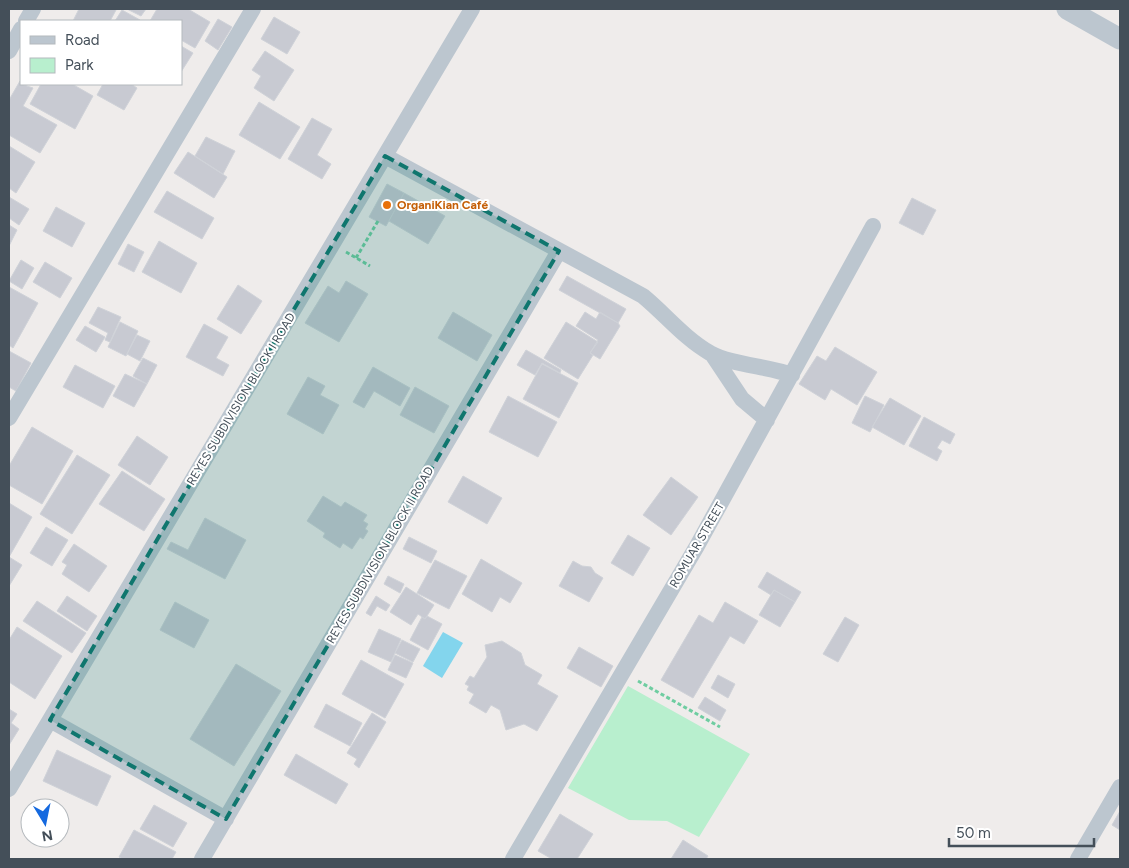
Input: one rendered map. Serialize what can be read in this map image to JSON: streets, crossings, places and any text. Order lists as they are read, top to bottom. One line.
{"streets":{"street":["REYES SUBDIVISION BLOCK I ROAD","ROMUAR STREET","REYES SUBDIVISION BLOCK II ROAD"]},"places":["OrganiKian Café"],"legend":["Road","Park"],"scale_bar":"50 m","north":"bottom"}
